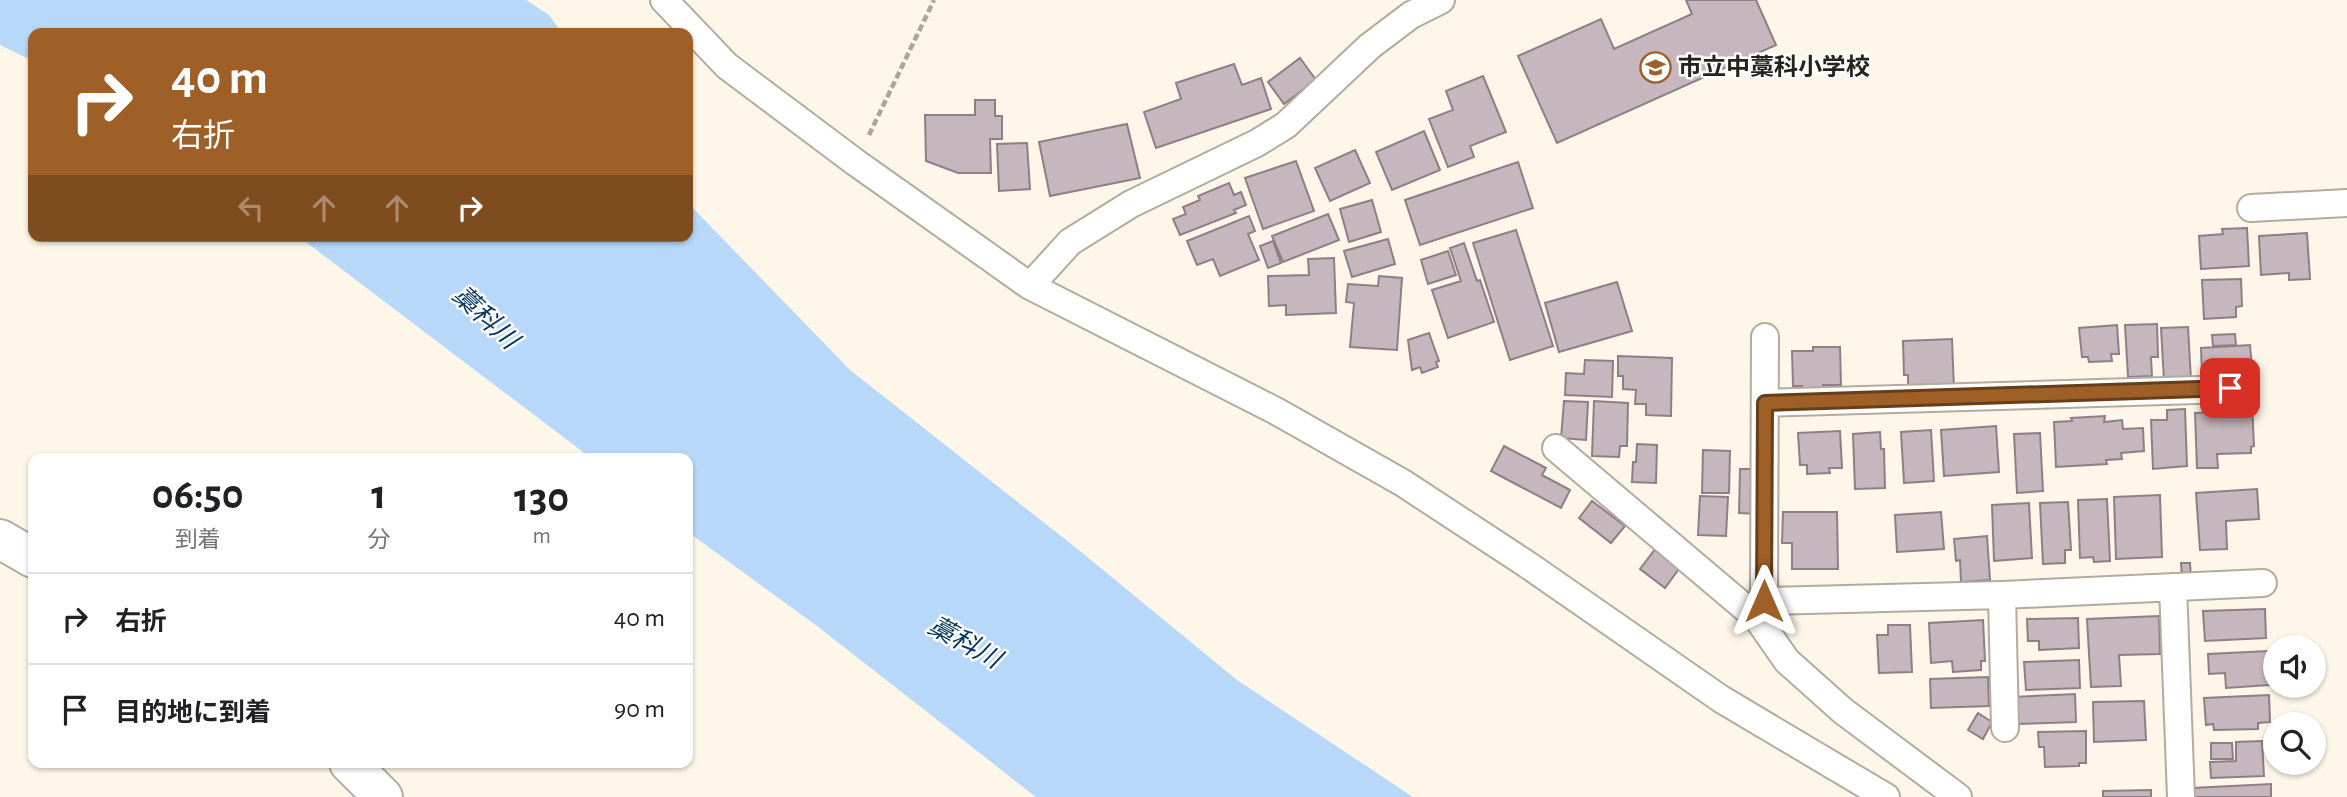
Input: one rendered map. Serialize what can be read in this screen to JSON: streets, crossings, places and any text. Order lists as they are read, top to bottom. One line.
{"water":["藁科川"],"places":{"school or university":["市立中藁科小学校"]},"page":{"turn":["40 m","右折"],"eta":["06:50","到着","1","分","130","m"],"list":[{"name":"右折","value":"40 m"},{"name":"目的地に到着","value":"90 m"}]}}
